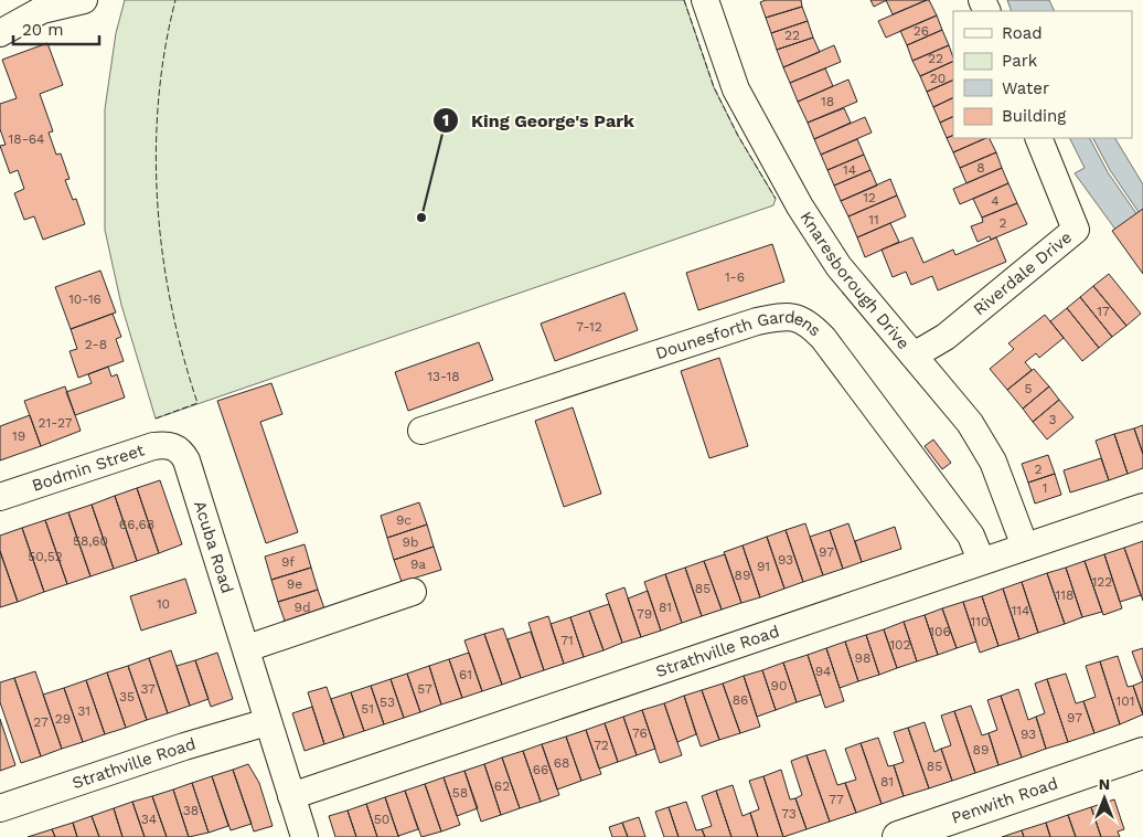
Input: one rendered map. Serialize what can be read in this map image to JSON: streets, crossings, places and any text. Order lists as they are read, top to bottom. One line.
{"streets":{"street":["Riverdale Drive","Knaresborough Drive","Dounesforth Gardens","Bodmin Street","Acuba Road","Strathville Road","Penwith Road"]},"crossings":[["Riverdale Drive","Knaresborough Drive"],["Knaresborough Drive","Strathville Road"],["Dounesforth Gardens","Strathville Road"],["Bodmin Street","Acuba Road"],["Acuba Road","Strathville Road"]],"places":["King George's Park"],"house_numbers":["26","22","22","20","18","18-64","8","14","12","4","11","2","1-6","10-16","17","7-12","2-8","13-18","5","3","21-27","19","2","1","9c","66,68","58,60","9b","97","50,52","93","9f","9a","91","89","122","9e","85","118","10","9d","81","114","79","110","106","71","102","98","94","61","90","37","57","35","86","101","53","51","31","97","29","27","76","93","72","89","68","85","66","81","62","58","77","38","73","34","50"],"legend":["Road","Park","Water","Building"],"scale_bar":"20 m","north":"top"}
